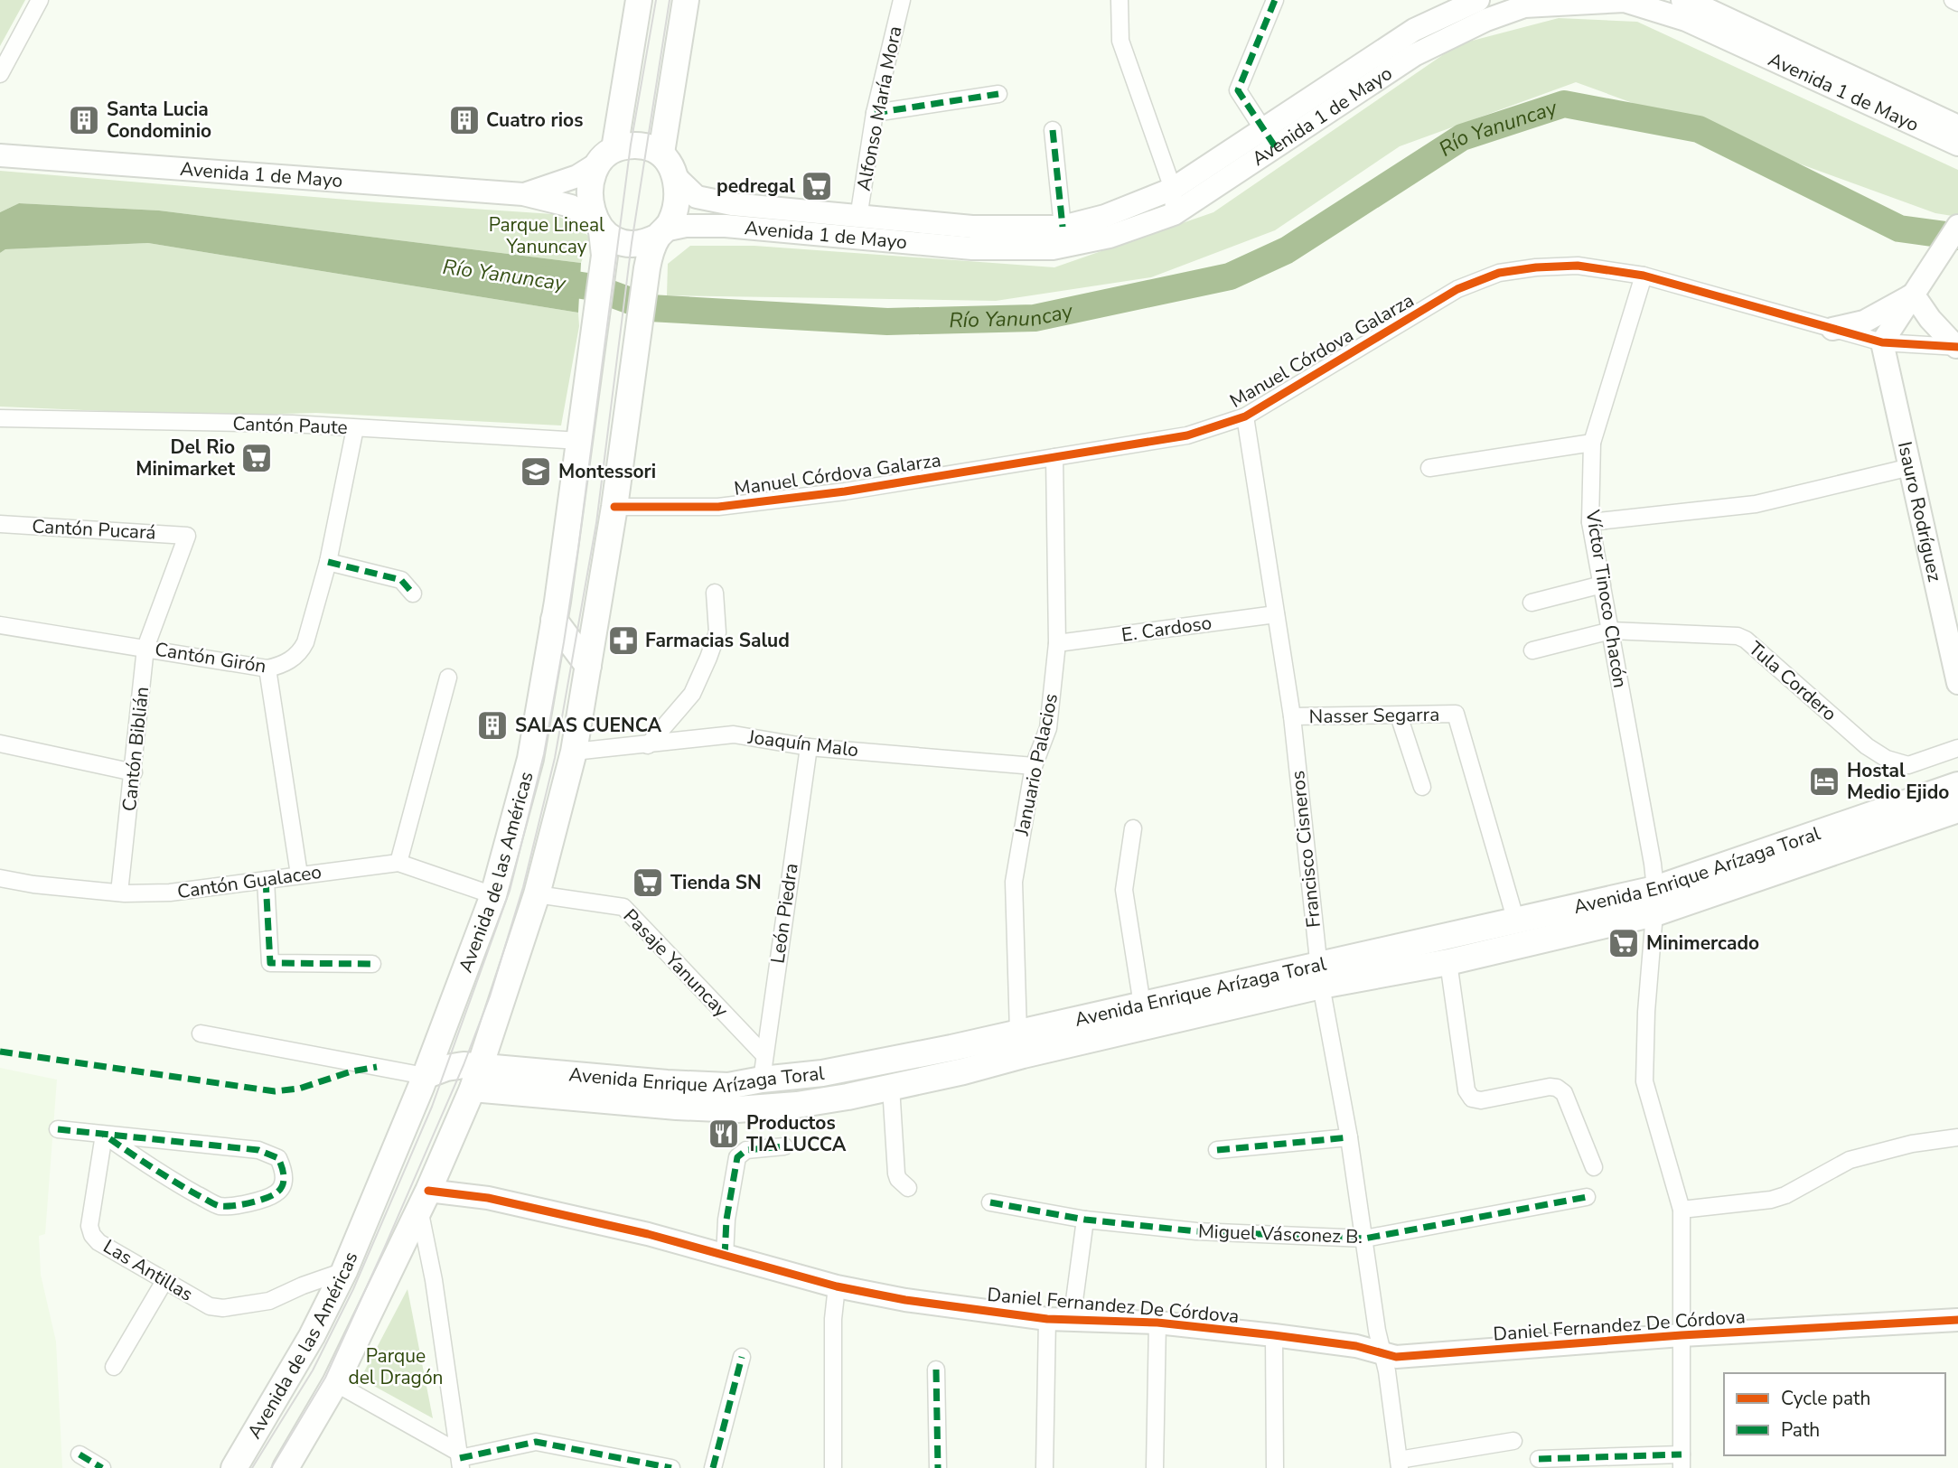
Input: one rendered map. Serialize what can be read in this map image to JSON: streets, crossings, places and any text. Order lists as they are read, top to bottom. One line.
{"streets":{"main road":["Avenida 1 de Mayo","Isauro Rodríguez","Avenida Enrique Arízaga Toral","Avenida de las Américas","Daniel Fernandez De Córdova"],"street":["Alfonso María Mora","Manuel Córdova Galarza","Cantón Paute","Cantón Pucará","Víctor Tinoco Chacón","E. Cardoso","Cantón Girón","Tula Cordero","Nasser Segarra","Joaquín Malo","Cantón Biblián","Januario Palacios","Francisco Cisneros","Cantón Gualaceo","León Piedra","Pasaje Yanuncay","Miguel Vásconez B.","Las Antillas"]},"crossings":[["Avenida 1 de Mayo","Alfonso María Mora"],["Avenida 1 de Mayo","Avenida de las Américas"],["Manuel Córdova Galarza","Isauro Rodríguez"],["Manuel Córdova Galarza","Víctor Tinoco Chacón"],["Manuel Córdova Galarza","Januario Palacios"],["Manuel Córdova Galarza","Francisco Cisneros"],["Manuel Córdova Galarza","Avenida de las Américas"],["Cantón Paute","Cantón Girón"],["Cantón Paute","Avenida de las Américas"],["Cantón Pucará","Cantón Biblián"],["Víctor Tinoco Chacón","Tula Cordero"],["Víctor Tinoco Chacón","Avenida Enrique Arízaga Toral"],["Víctor Tinoco Chacón","Daniel Fernandez De Córdova"],["E. Cardoso","Januario Palacios"],["E. Cardoso","Francisco Cisneros"],["Cantón Girón","Cantón Biblián"],["Nasser Segarra","Francisco Cisneros"],["Nasser Segarra","Avenida Enrique Arízaga Toral"],["Joaquín Malo","Januario Palacios"],["Joaquín Malo","Avenida de las Américas"],["Joaquín Malo","León Piedra"],["Cantón Biblián","Cantón Gualaceo"],["Januario Palacios","Avenida Enrique Arízaga Toral"],["Francisco Cisneros","Avenida Enrique Arízaga Toral"],["Francisco Cisneros","Miguel Vásconez B."],["Francisco Cisneros","Daniel Fernandez De Córdova"],["Avenida Enrique Arízaga Toral","Avenida de las Américas"],["Avenida Enrique Arízaga Toral","León Piedra"],["Avenida de las Américas","Cantón Gualaceo"],["Avenida de las Américas","Pasaje Yanuncay"],["Avenida de las Américas","Las Antillas"],["Avenida de las Américas","Daniel Fernandez De Córdova"],["León Piedra","Pasaje Yanuncay"]],"water":["Río Yanuncay"],"parks":["Parque Lineal Yanuncay","Parque del Dragón"],"places":{"building":["Santa Lucia Condominio","Cuatro rios","SALAS CUENCA"],"supermarket":["pedregal","Del Rio Minimarket","Tienda SN","Minimercado"],"school or university":["Montessori"],"pharmacy":["Farmacias Salud"],"hotel":["Hostal Medio Ejido"],"restaurant":["Productos TIA LUCCA"]},"legend":["Cycle path","Path"]}
